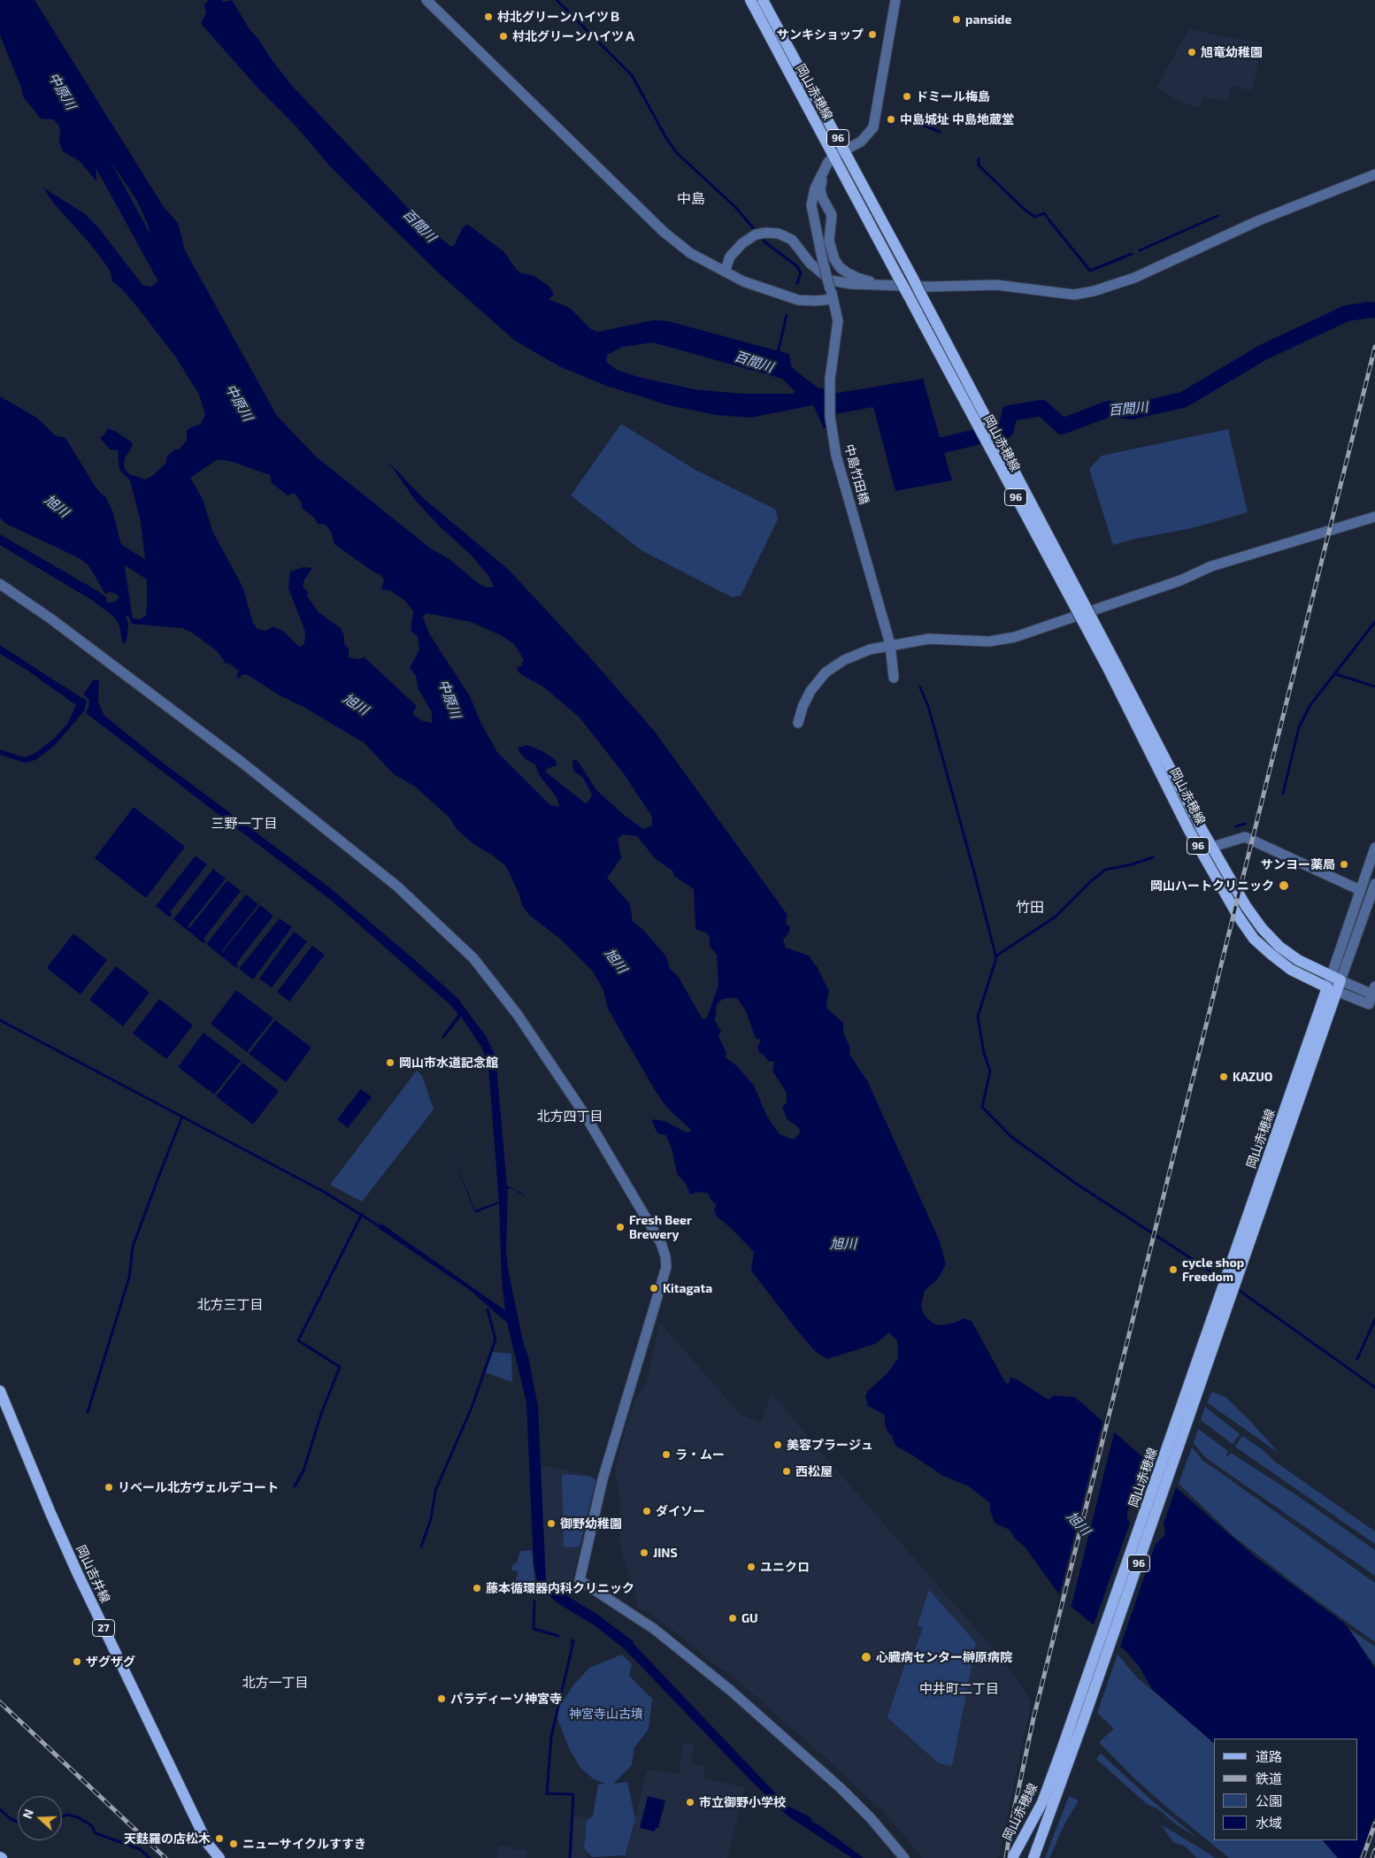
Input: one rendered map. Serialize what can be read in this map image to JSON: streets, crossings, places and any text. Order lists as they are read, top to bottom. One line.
{"streets":{"main road":["岡山赤穂線","96","岡山吉井線","27"],"street":["中島竹田橋"]},"districts":["中島","三野一丁目","竹田","北方四丁目","北方三丁目","北方一丁目","中井町二丁目"],"water":["中原川","百間川","旭川"],"parks":["神宮寺山古墳"],"places":["村北グリーンハイツＢ","panside","サンキショップ","村北グリーンハイツＡ","旭竜幼稚園","ドミール梅島","中島城址 中島地蔵堂","サンヨー薬局","岡山ハートクリニック","岡山市水道記念館","KAZUO","Fresh Beer Brewery","cycle shop Freedom","Kitagata","美容プラージュ","ラ・ムー","西松屋","リベール北方ヴェルデコート","ダイソー","御野幼稚園","JINS","ユニクロ","藤本循環器内科クリニック","GU","心臓病センター榊原病院","ザグザグ","パラディーソ神宮寺","市立御野小学校","天麩羅の店松木","ニューサイクルすすき"],"legend":["道路","鉄道","公園","水域"],"north":"left"}
